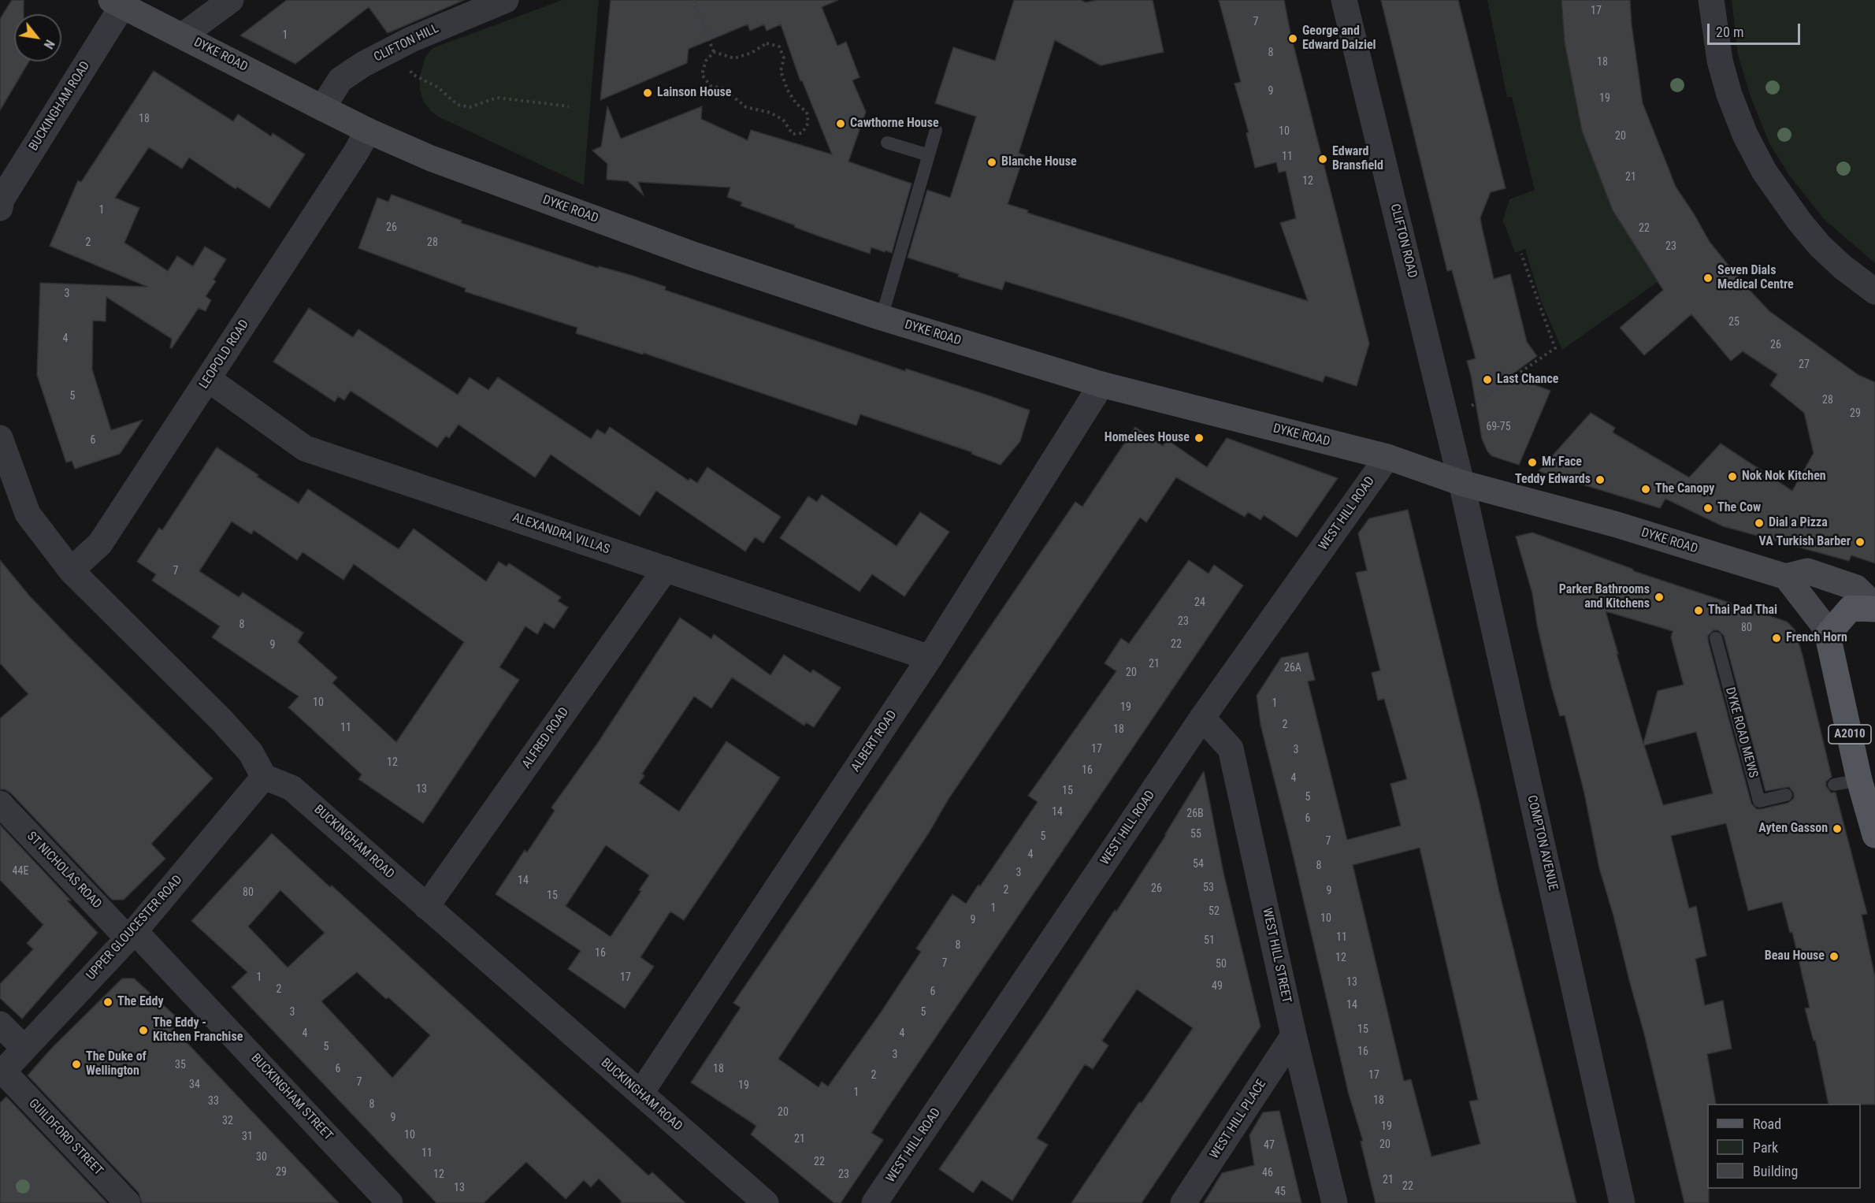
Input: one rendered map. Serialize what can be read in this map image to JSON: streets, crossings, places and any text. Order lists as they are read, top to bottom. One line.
{"streets":{"main road":["DYKE ROAD","A2010"],"street":["CLIFTON HILL","BUCKINGHAM ROAD","CLIFTON ROAD","LEOPOLD ROAD","WEST HILL ROAD","ALEXANDRA VILLAS","ALFRED ROAD","ALBERT ROAD","COMPTON AVENUE","ST NICHOLAS ROAD","UPPER GLOUCESTER ROAD","WEST HILL STREET","BUCKINGHAM STREET","WEST HILL PLACE","GUILDFORD STREET"],"lane":["DYKE ROAD MEWS"]},"crossings":[["CLIFTON HILL","DYKE ROAD"],["DYKE ROAD","BUCKINGHAM ROAD"],["DYKE ROAD","CLIFTON ROAD"],["DYKE ROAD","LEOPOLD ROAD"],["DYKE ROAD","WEST HILL ROAD"],["DYKE ROAD","A2010"],["DYKE ROAD","ALBERT ROAD"],["DYKE ROAD","COMPTON AVENUE"],["BUCKINGHAM ROAD","ALFRED ROAD"],["BUCKINGHAM ROAD","ALBERT ROAD"],["BUCKINGHAM ROAD","UPPER GLOUCESTER ROAD"],["CLIFTON ROAD","COMPTON AVENUE"],["LEOPOLD ROAD","ALEXANDRA VILLAS"],["WEST HILL ROAD","WEST HILL STREET"],["ALEXANDRA VILLAS","ALFRED ROAD"],["ALEXANDRA VILLAS","ALBERT ROAD"],["ST NICHOLAS ROAD","UPPER GLOUCESTER ROAD"],["ST NICHOLAS ROAD","BUCKINGHAM STREET"],["UPPER GLOUCESTER ROAD","BUCKINGHAM STREET"],["UPPER GLOUCESTER ROAD","GUILDFORD STREET"],["WEST HILL STREET","WEST HILL PLACE"]],"places":["George and Edward Dalziel","Lainson House","Cawthorne House","Edward Bransfield","Blanche House","Seven Dials Medical Centre","Last Chance","Homelees House","Mr Face","Nok Nok Kitchen","Teddy Edwards","The Canopy","The Cow","Dial a Pizza","VA Turkish Barber","Parker Bathrooms and Kitchens","Thai Pad Thai","French Horn","Ayten Gasson","Beau House","The Eddy","The Eddy - Kitchen Franchise","The Duke of Wellington"],"house_numbers":["17","7","1","8","18","9","19","18","10","20","11","21","12","1","26","22","2","28","23","3","25","4","26","27","5","28","29","69-75","6","7","24","23","8","80","22","9","21","26A","20","10","1","19","2","11","18","17","3","12","16","4","13","15","5","14","26B","6","55","5","7","4","54","8","44E","3","14","53","26","2","9","80","15","1","52","10","9","11","51","8","16","12","7","50","1","17","13","49","2","6","14","3","5","15","4","4","5","16","3","35","6","18","2","17","7","34","19","1","18","33","8","20","9","32","19","10","31","21","20","47","11","30","22","29","46","12","23","21","22","13","45"],"legend":["Road","Park","Building"],"scale_bar":"20 m","north":"bottom right"}
